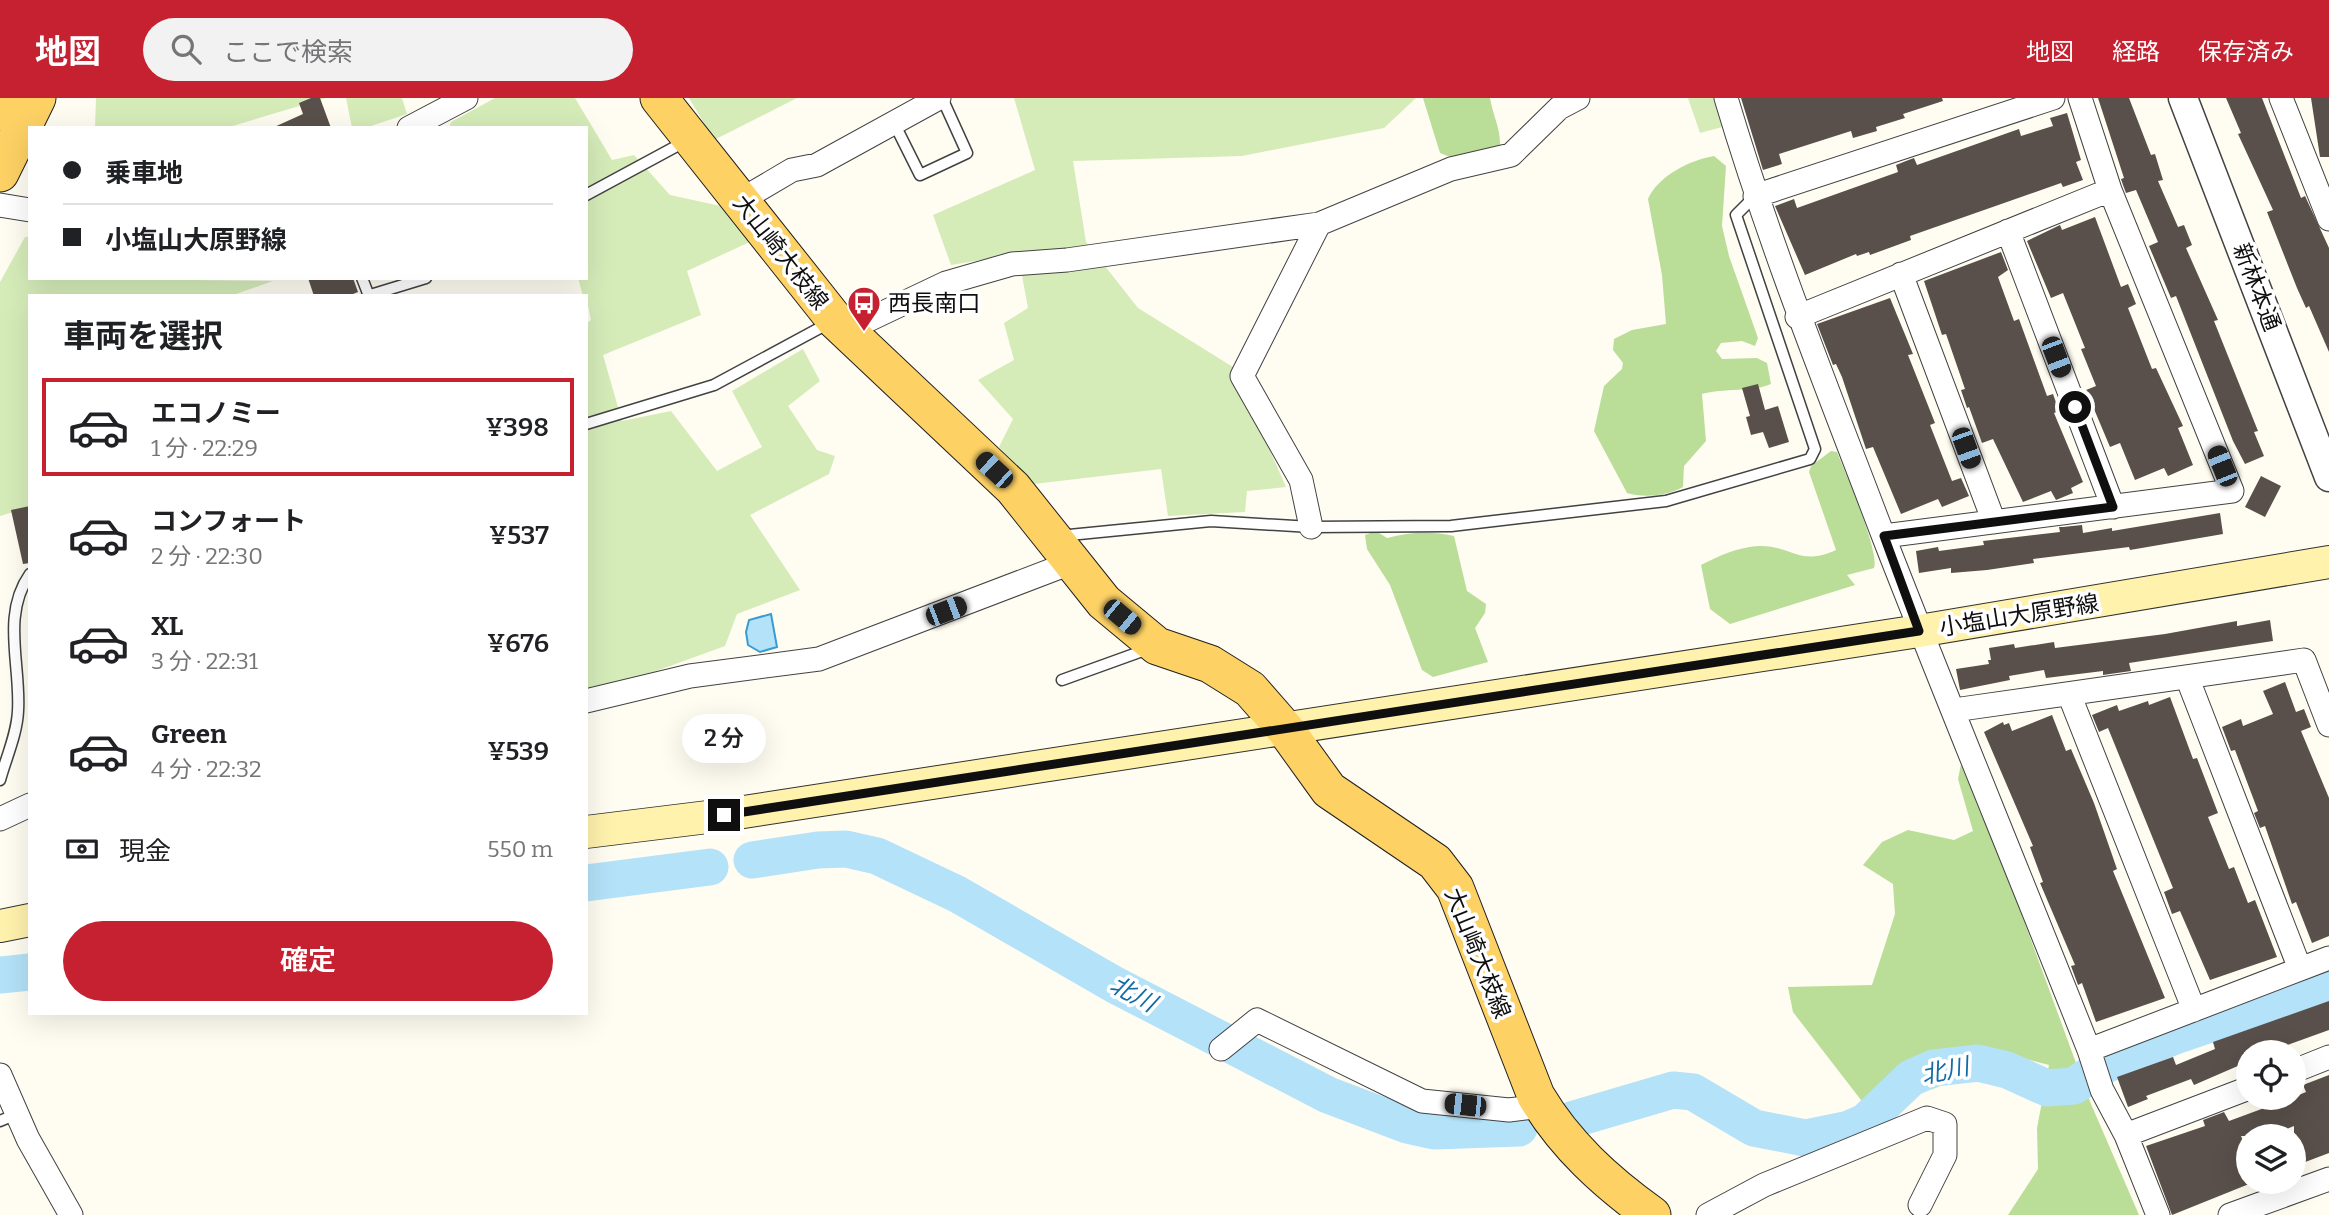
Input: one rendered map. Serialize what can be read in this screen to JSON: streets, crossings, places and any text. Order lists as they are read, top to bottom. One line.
{"streets":{"main road":["大山崎大枝線","小塩山大原野線"],"street":["新林本通"]},"crossings":[["大山崎大枝線","小塩山大原野線"]],"water":["北川"],"places":{"bus stop":["西長南口"]},"page":{"header":"地図","search":"ここで検索","nav":["地図","経路","保存済み"],"banner":["乗車地","小塩山大原野線"],"heading":"車両を選択","list":[{"name":"エコノミー","note":"1 分 · 22:29","value":"¥398"},{"name":"コンフォート","note":"2 分 · 22:30","value":"¥537"},{"name":"XL","note":"3 分 · 22:31","value":"¥676"},{"name":"Green","note":"4 分 · 22:32","value":"¥539"}],"bubble":"2 分","pay":["現金","550 m"],"buttons":"確定"}}
